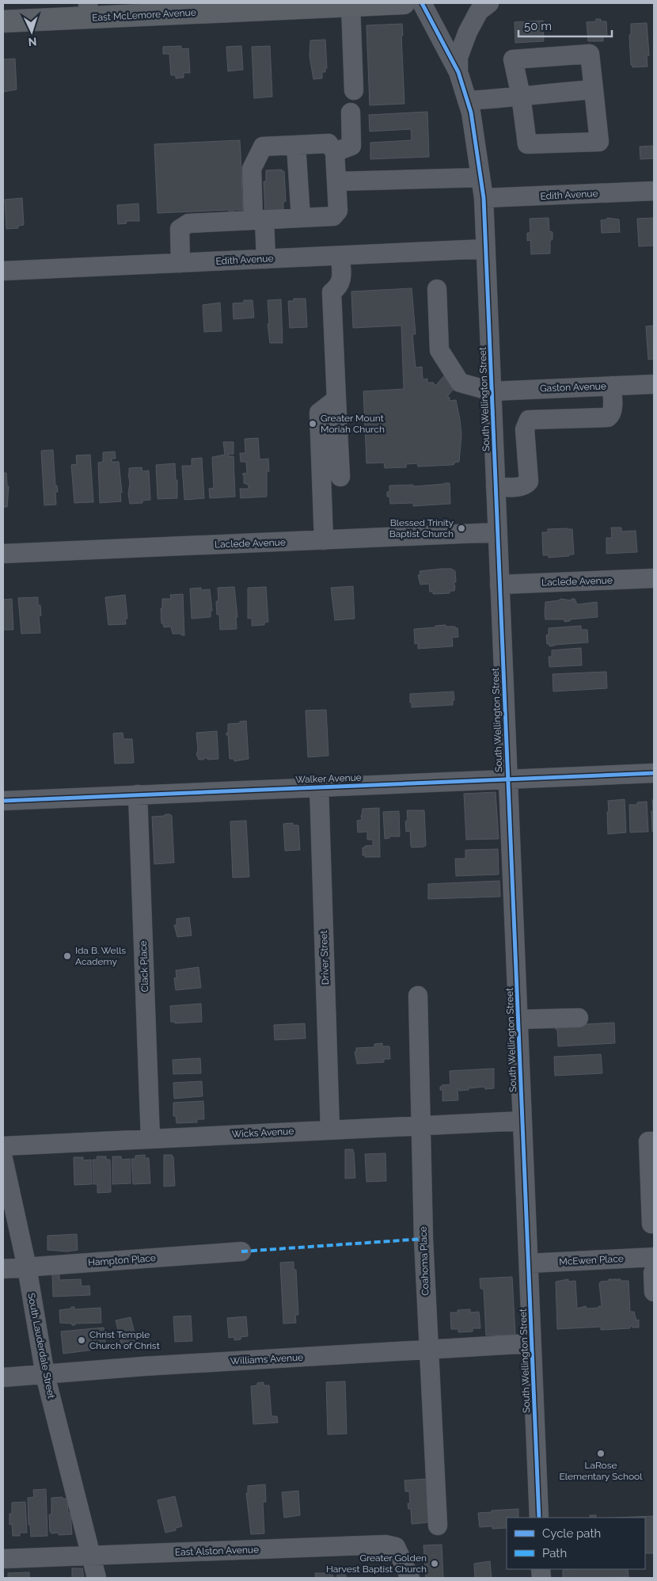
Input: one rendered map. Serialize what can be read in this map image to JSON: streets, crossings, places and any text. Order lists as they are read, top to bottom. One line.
{"streets":{"main road":["East McLemore Avenue"],"street":["Edith Avenue","Gaston Avenue","South Wellington Street","Laclede Avenue","Walker Avenue","Driver Street","Clack Place","Wicks Avenue","Hampton Place","McEwen Place","Coahoma Place","South Lauderdale Street","Williams Avenue","East Alston Avenue"]},"crossings":[["Edith Avenue","South Wellington Street"],["Gaston Avenue","South Wellington Street"],["South Wellington Street","Laclede Avenue"],["South Wellington Street","Walker Avenue"],["South Wellington Street","Wicks Avenue"],["South Wellington Street","McEwen Place"],["South Wellington Street","Williams Avenue"],["Walker Avenue","Driver Street"],["Walker Avenue","Clack Place"],["Driver Street","Wicks Avenue"],["Clack Place","Wicks Avenue"],["Wicks Avenue","Coahoma Place"],["Hampton Place","South Lauderdale Street"],["Coahoma Place","Williams Avenue"],["South Lauderdale Street","Williams Avenue"],["South Lauderdale Street","East Alston Avenue"]],"places":["Greater Mount Moriah Church","Blessed Trinity Baptist Church","Ida B. Wells Academy","Christ Temple Church of Christ","LaRose Elementary School","Greater Golden Harvest Baptist Church"],"legend":["Cycle path","Path"],"scale_bar":"50 m","north":"bottom"}
